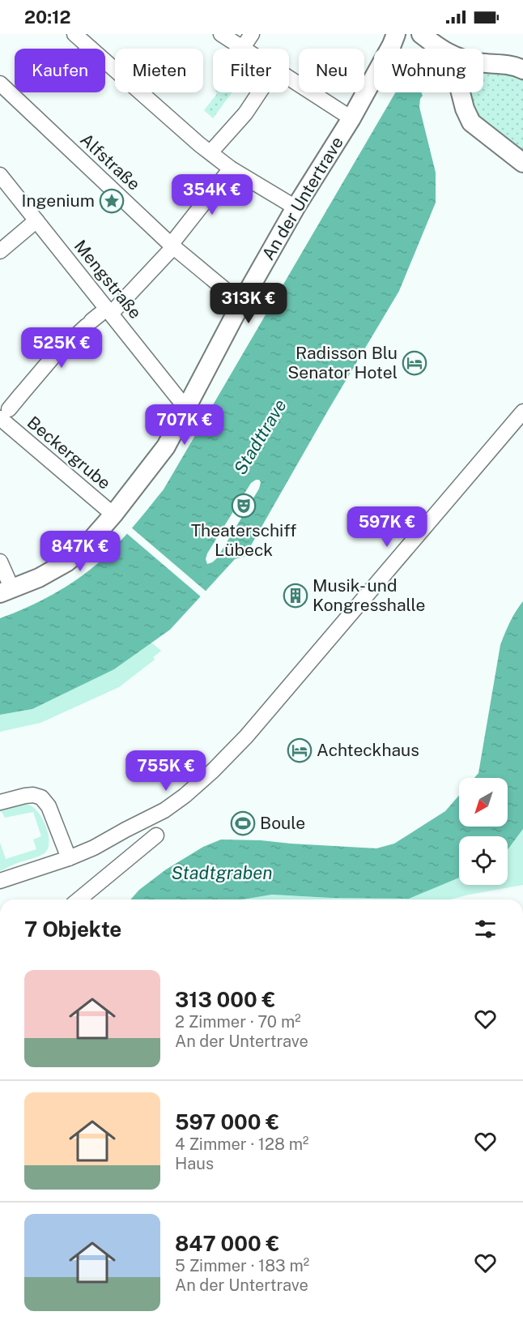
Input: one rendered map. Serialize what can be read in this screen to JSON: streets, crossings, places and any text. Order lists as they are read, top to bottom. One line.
{"streets":{"main road":["An der Untertrave"],"street":["Alfstraße","Mengstraße","Beckergrube"]},"crossings":[["Alfstraße","An der Untertrave"],["An der Untertrave","Mengstraße"],["An der Untertrave","Beckergrube"]],"water":["Stadttrave","Stadtgraben"],"places":{"place":["Ingenium"],"hotel":["Radisson Blu Senator Hotel","Achteckhaus"],"theatre":["Theaterschiff Lübeck"],"building":["Musik- und Kongresshalle"],"sports":["Boule"]},"north":"bottom left","page":{"status":"20:12","chip":["Kaufen","Mieten","Filter","Neu","Wohnung"],"price":["354K €","313K €","525K €","707K €","597K €","847K €","755K €"],"heading":"7 Objekte","list":[{"name":"313 000 €","note":"2 Zimmer · 70 m² · An der Untertrave"},{"name":"597 000 €","note":"4 Zimmer · 128 m² · Haus"},{"name":"847 000 €","note":"5 Zimmer · 183 m² · An der Untertrave"}]}}
